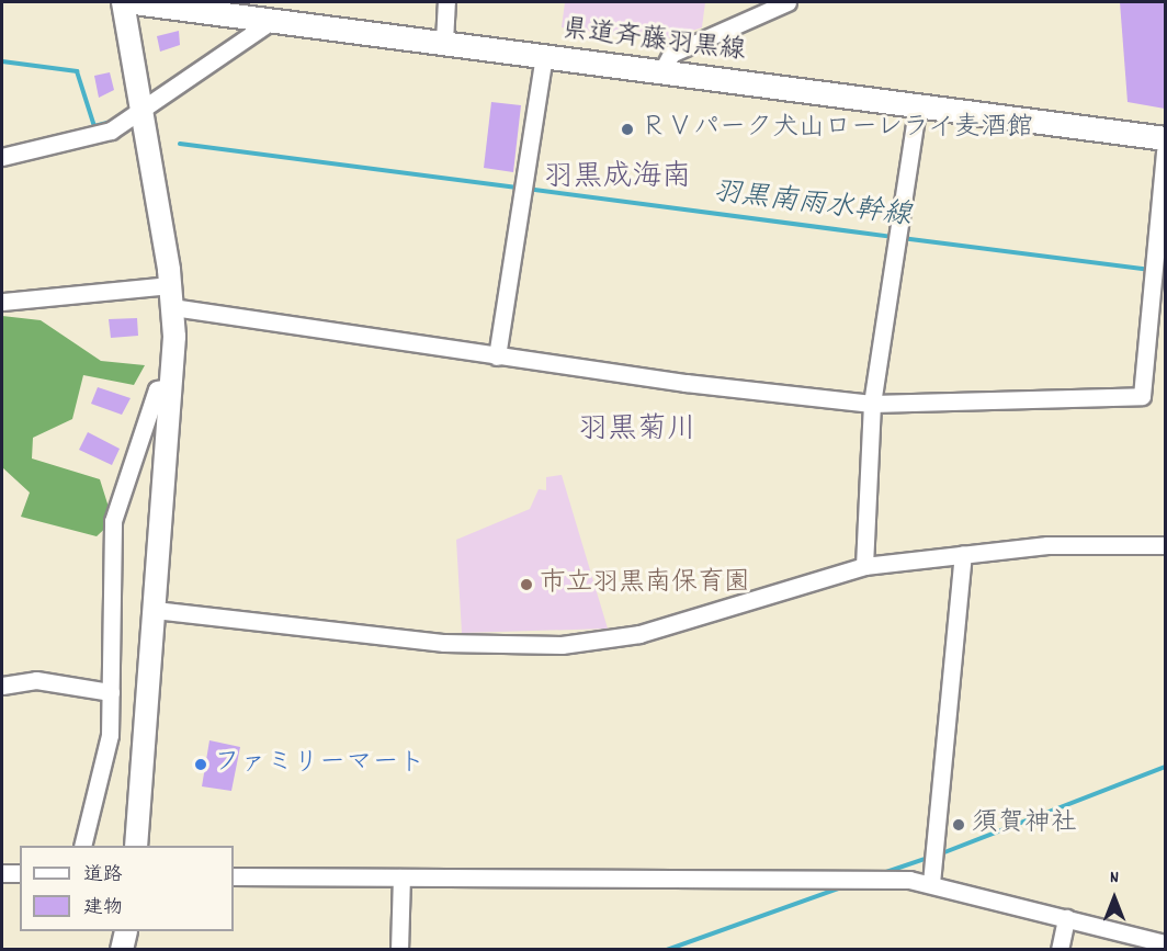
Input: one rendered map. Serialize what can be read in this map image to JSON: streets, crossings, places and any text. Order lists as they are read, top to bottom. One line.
{"streets":{"main road":["県道斉藤羽黒線"]},"districts":["羽黒成海南","羽黒菊川"],"water":["羽黒南雨水幹線"],"places":["ＲＶパーク犬山ローレライ麦酒館","市立羽黒南保育園","ファミリーマート","須賀神社"],"legend":["道路","建物"],"north":"top"}
